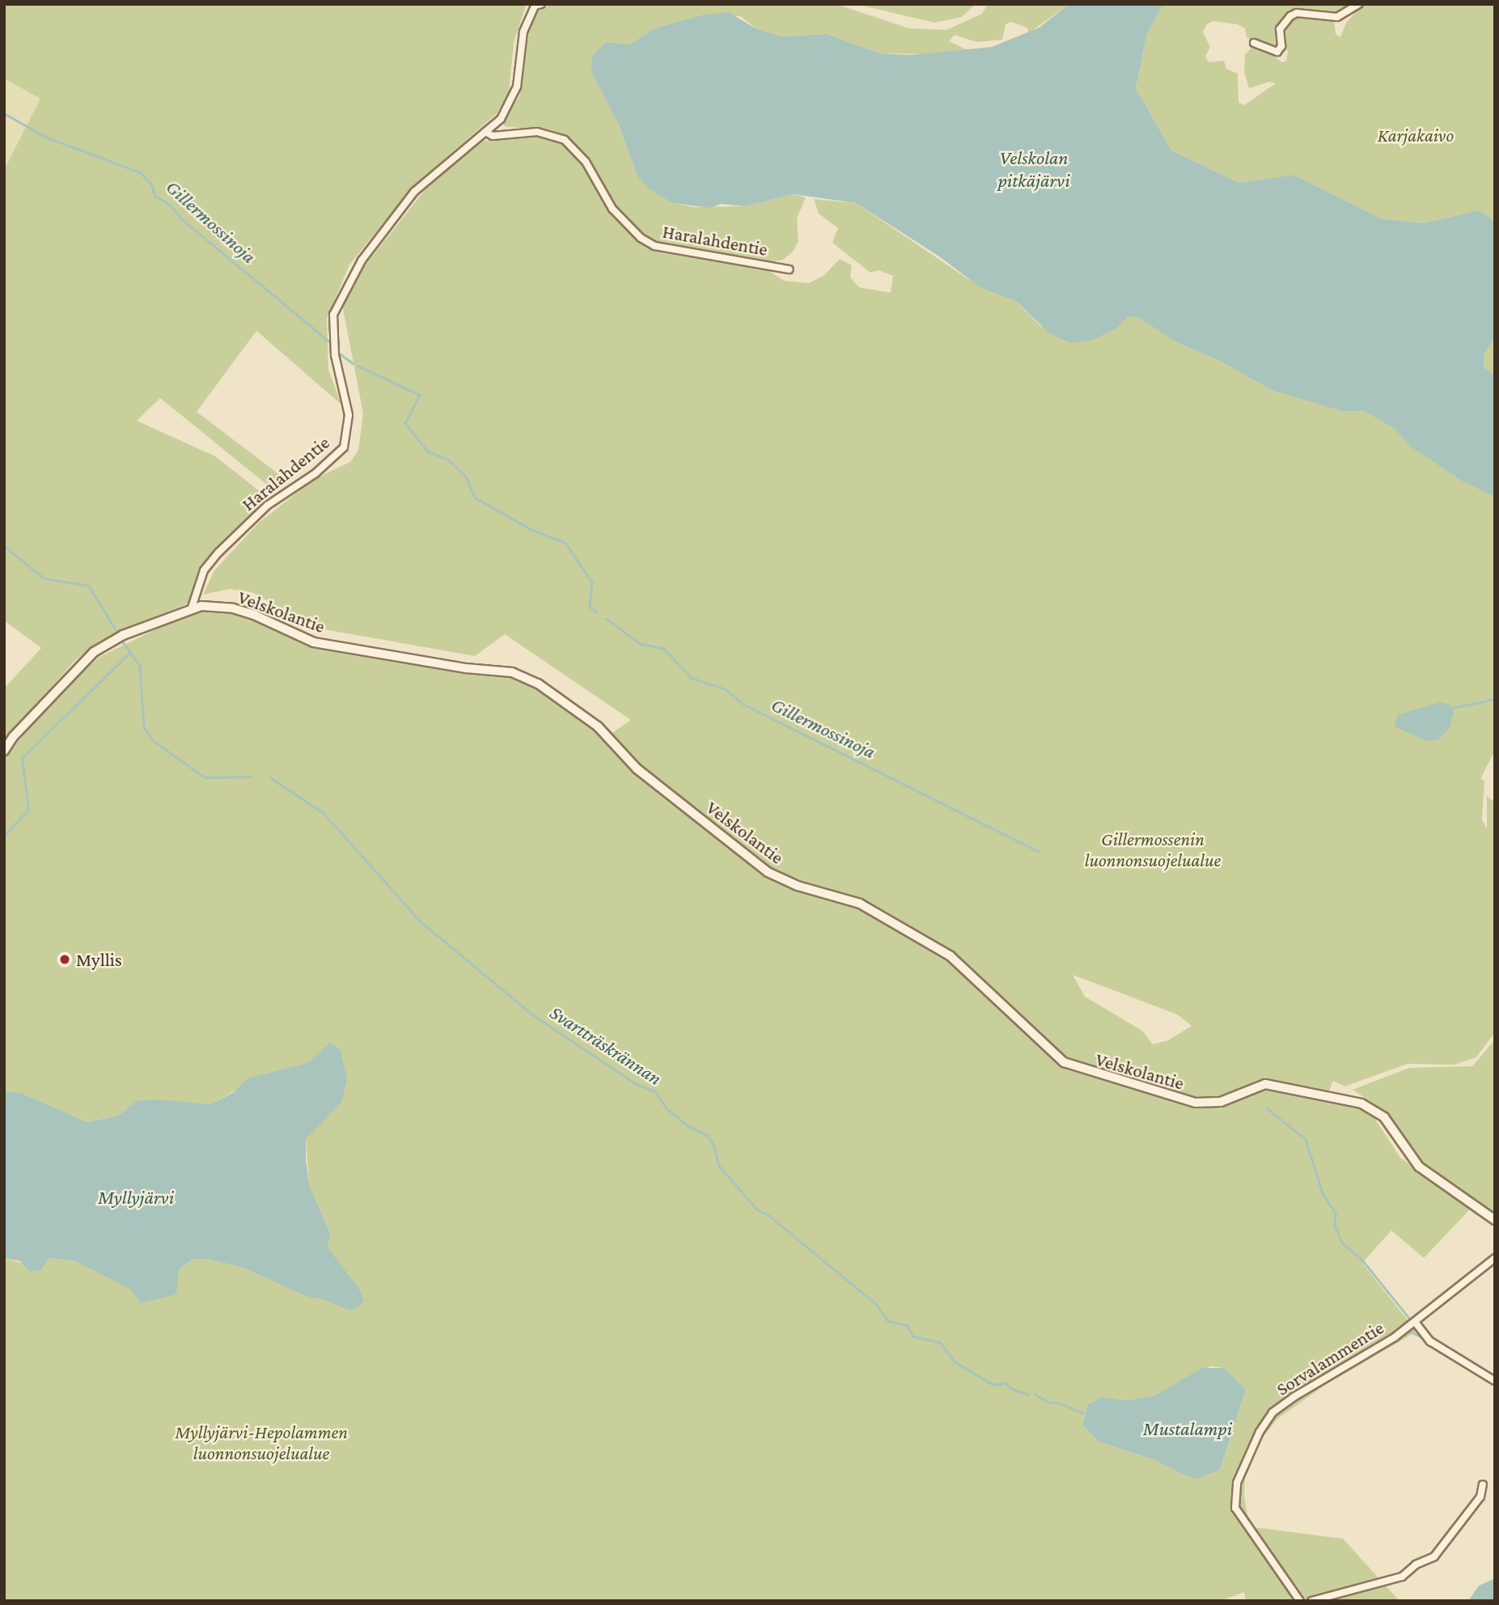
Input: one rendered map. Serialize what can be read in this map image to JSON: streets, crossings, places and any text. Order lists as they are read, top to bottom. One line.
{"streets":{"street":["Haralahdentie","Velskolantie","Sorvalammentie"]},"crossings":[["Haralahdentie","Velskolantie"]],"water":["Velskolan pitkäjärvi","Gillermossinoja","Svartträskrännan","Myllyjärvi","Mustalampi"],"parks":["Karjakaivo","Gillermossenin luonnonsuojelualue","Myllyjärvi-Hepolammen luonnonsuojelualue"],"places":["Myllis"]}
